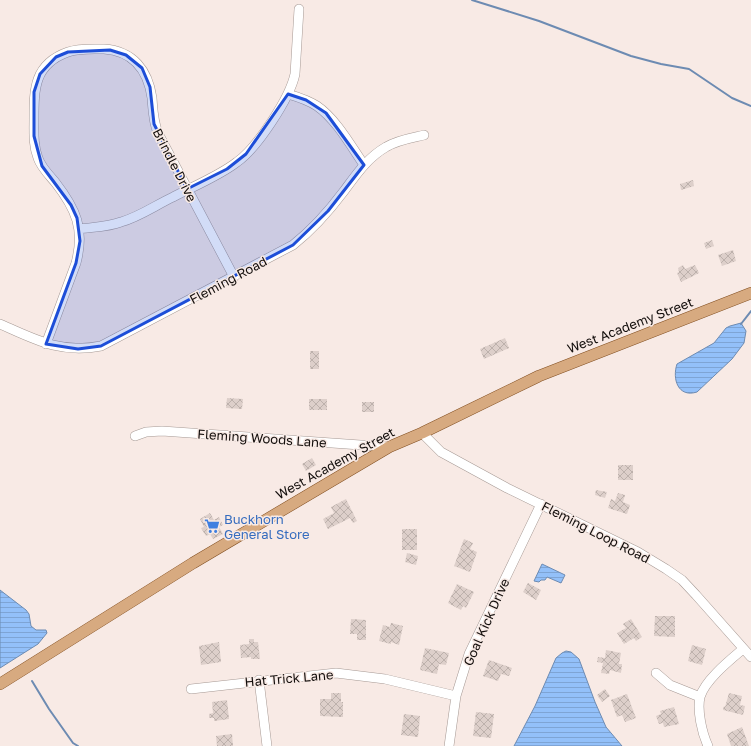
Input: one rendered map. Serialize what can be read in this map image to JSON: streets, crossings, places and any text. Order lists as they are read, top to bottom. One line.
{"streets":{"main road":["West Academy Street"],"street":["Brindle Drive","Fleming Road","Fleming Woods Lane","Fleming Loop Road","Goal Kick Drive","Hat Trick Lane"]},"crossings":[["Brindle Drive","Fleming Road"],["West Academy Street","Fleming Woods Lane"],["West Academy Street","Fleming Loop Road"],["Fleming Loop Road","Goal Kick Drive"],["Goal Kick Drive","Hat Trick Lane"]],"places":{"supermarket":["Buckhorn General Store"]}}
